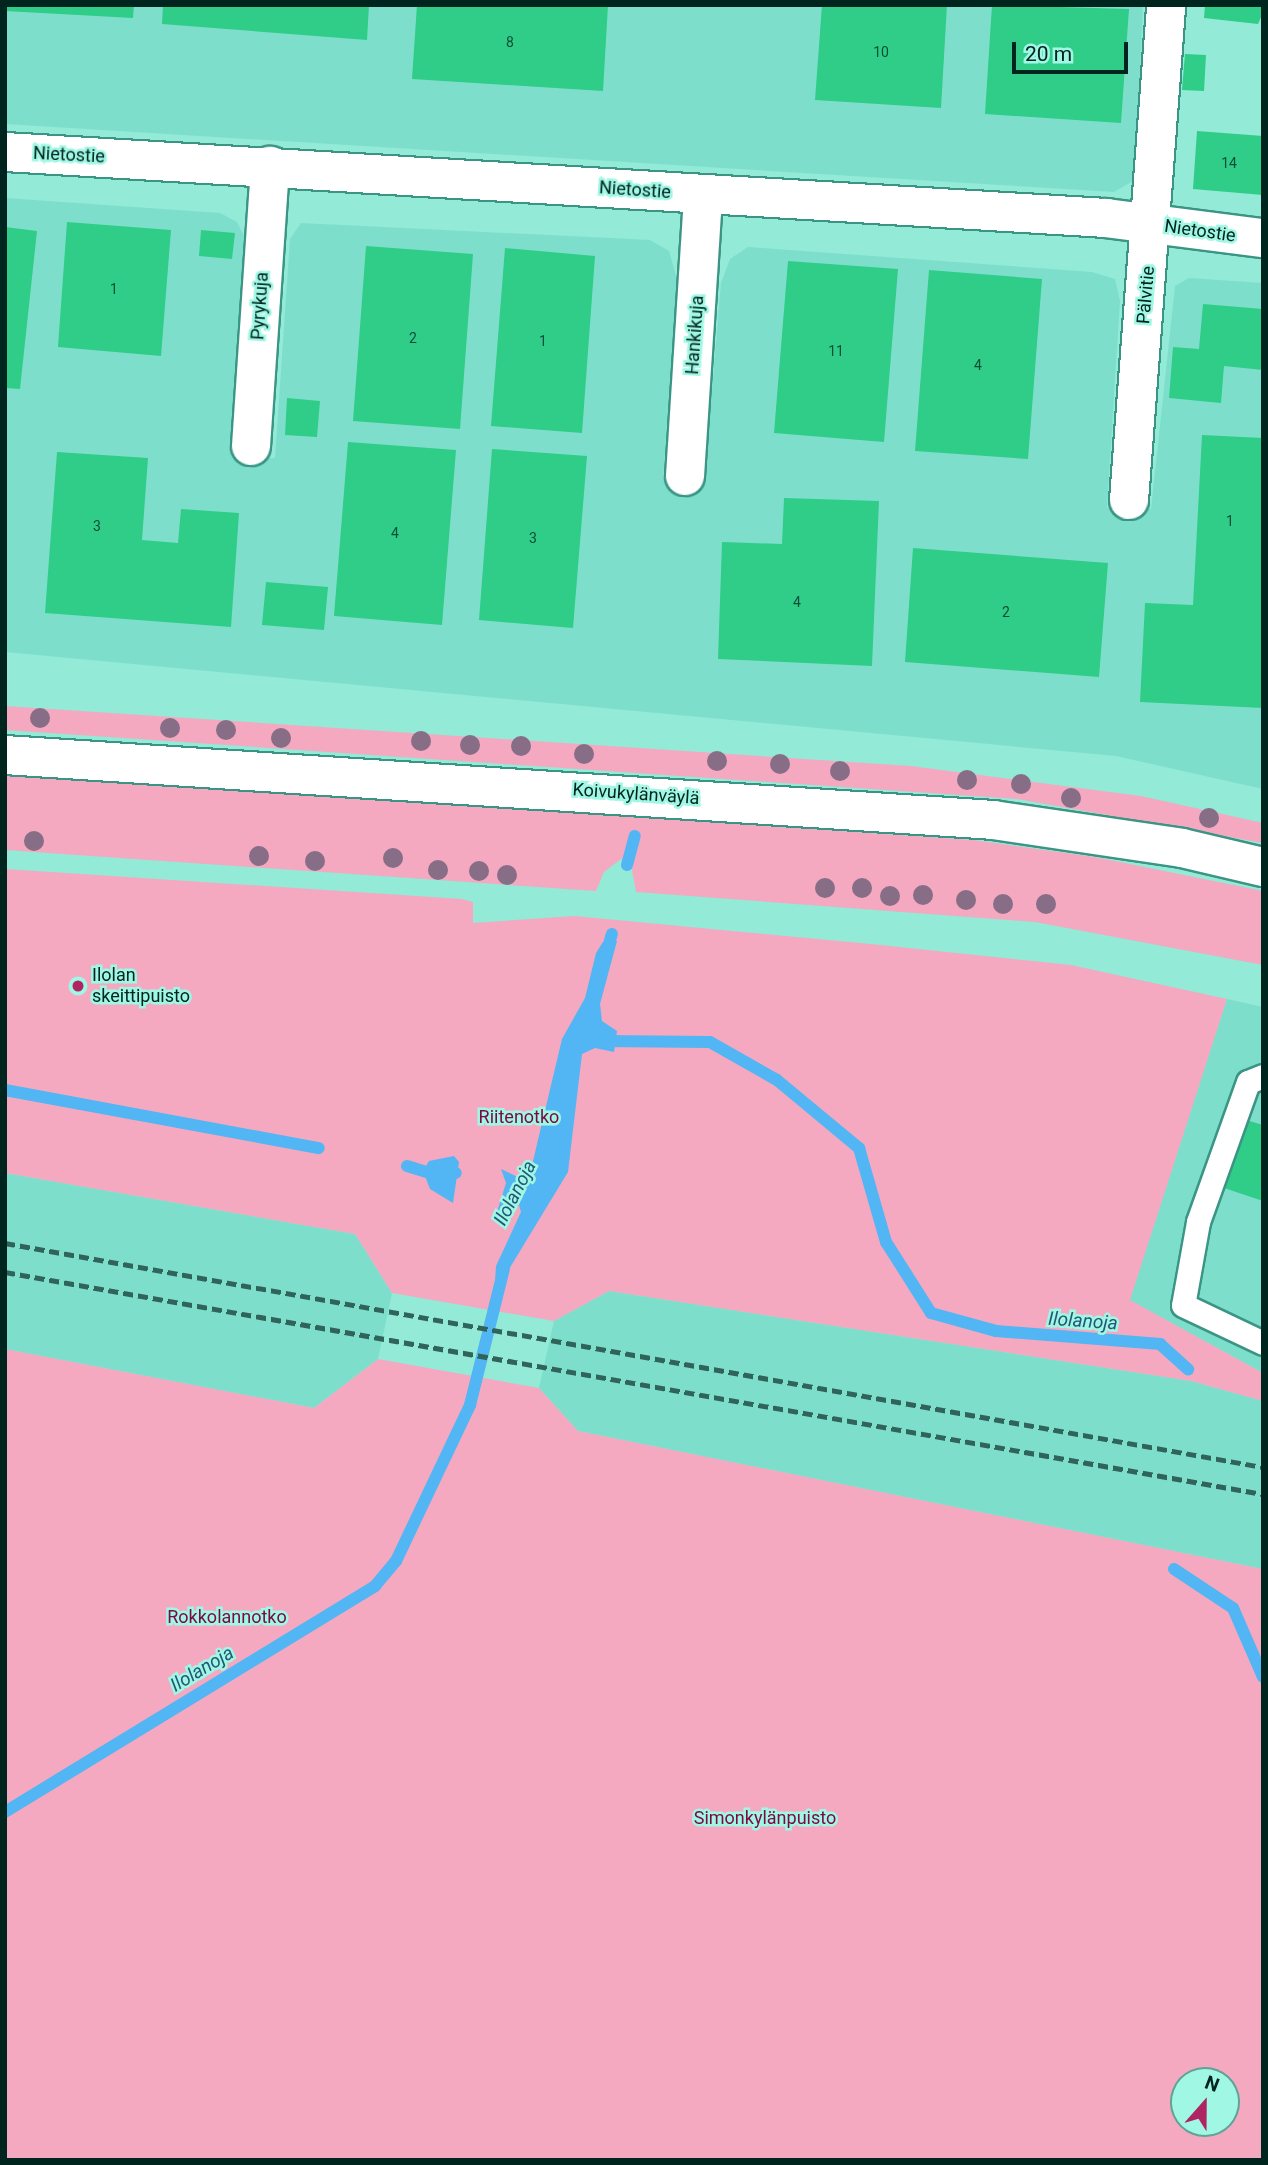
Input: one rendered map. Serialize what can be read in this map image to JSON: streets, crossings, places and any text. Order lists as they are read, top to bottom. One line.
{"streets":{"street":["Nietostie","Pälvitie","Pyrykuja","Hankikuja","Koivukylänväylä"]},"crossings":[["Nietostie","Pälvitie"],["Nietostie","Pyrykuja"],["Nietostie","Hankikuja"]],"water":["Ilolanoja"],"parks":["Riitenotko","Rokkolannotko","Simonkylänpuisto"],"places":["Ilolan skeittipuisto"],"house_numbers":["8","10","14","1","2","1","11","4","1","3","4","3","4","2"],"scale_bar":"20 m","north":"top"}
